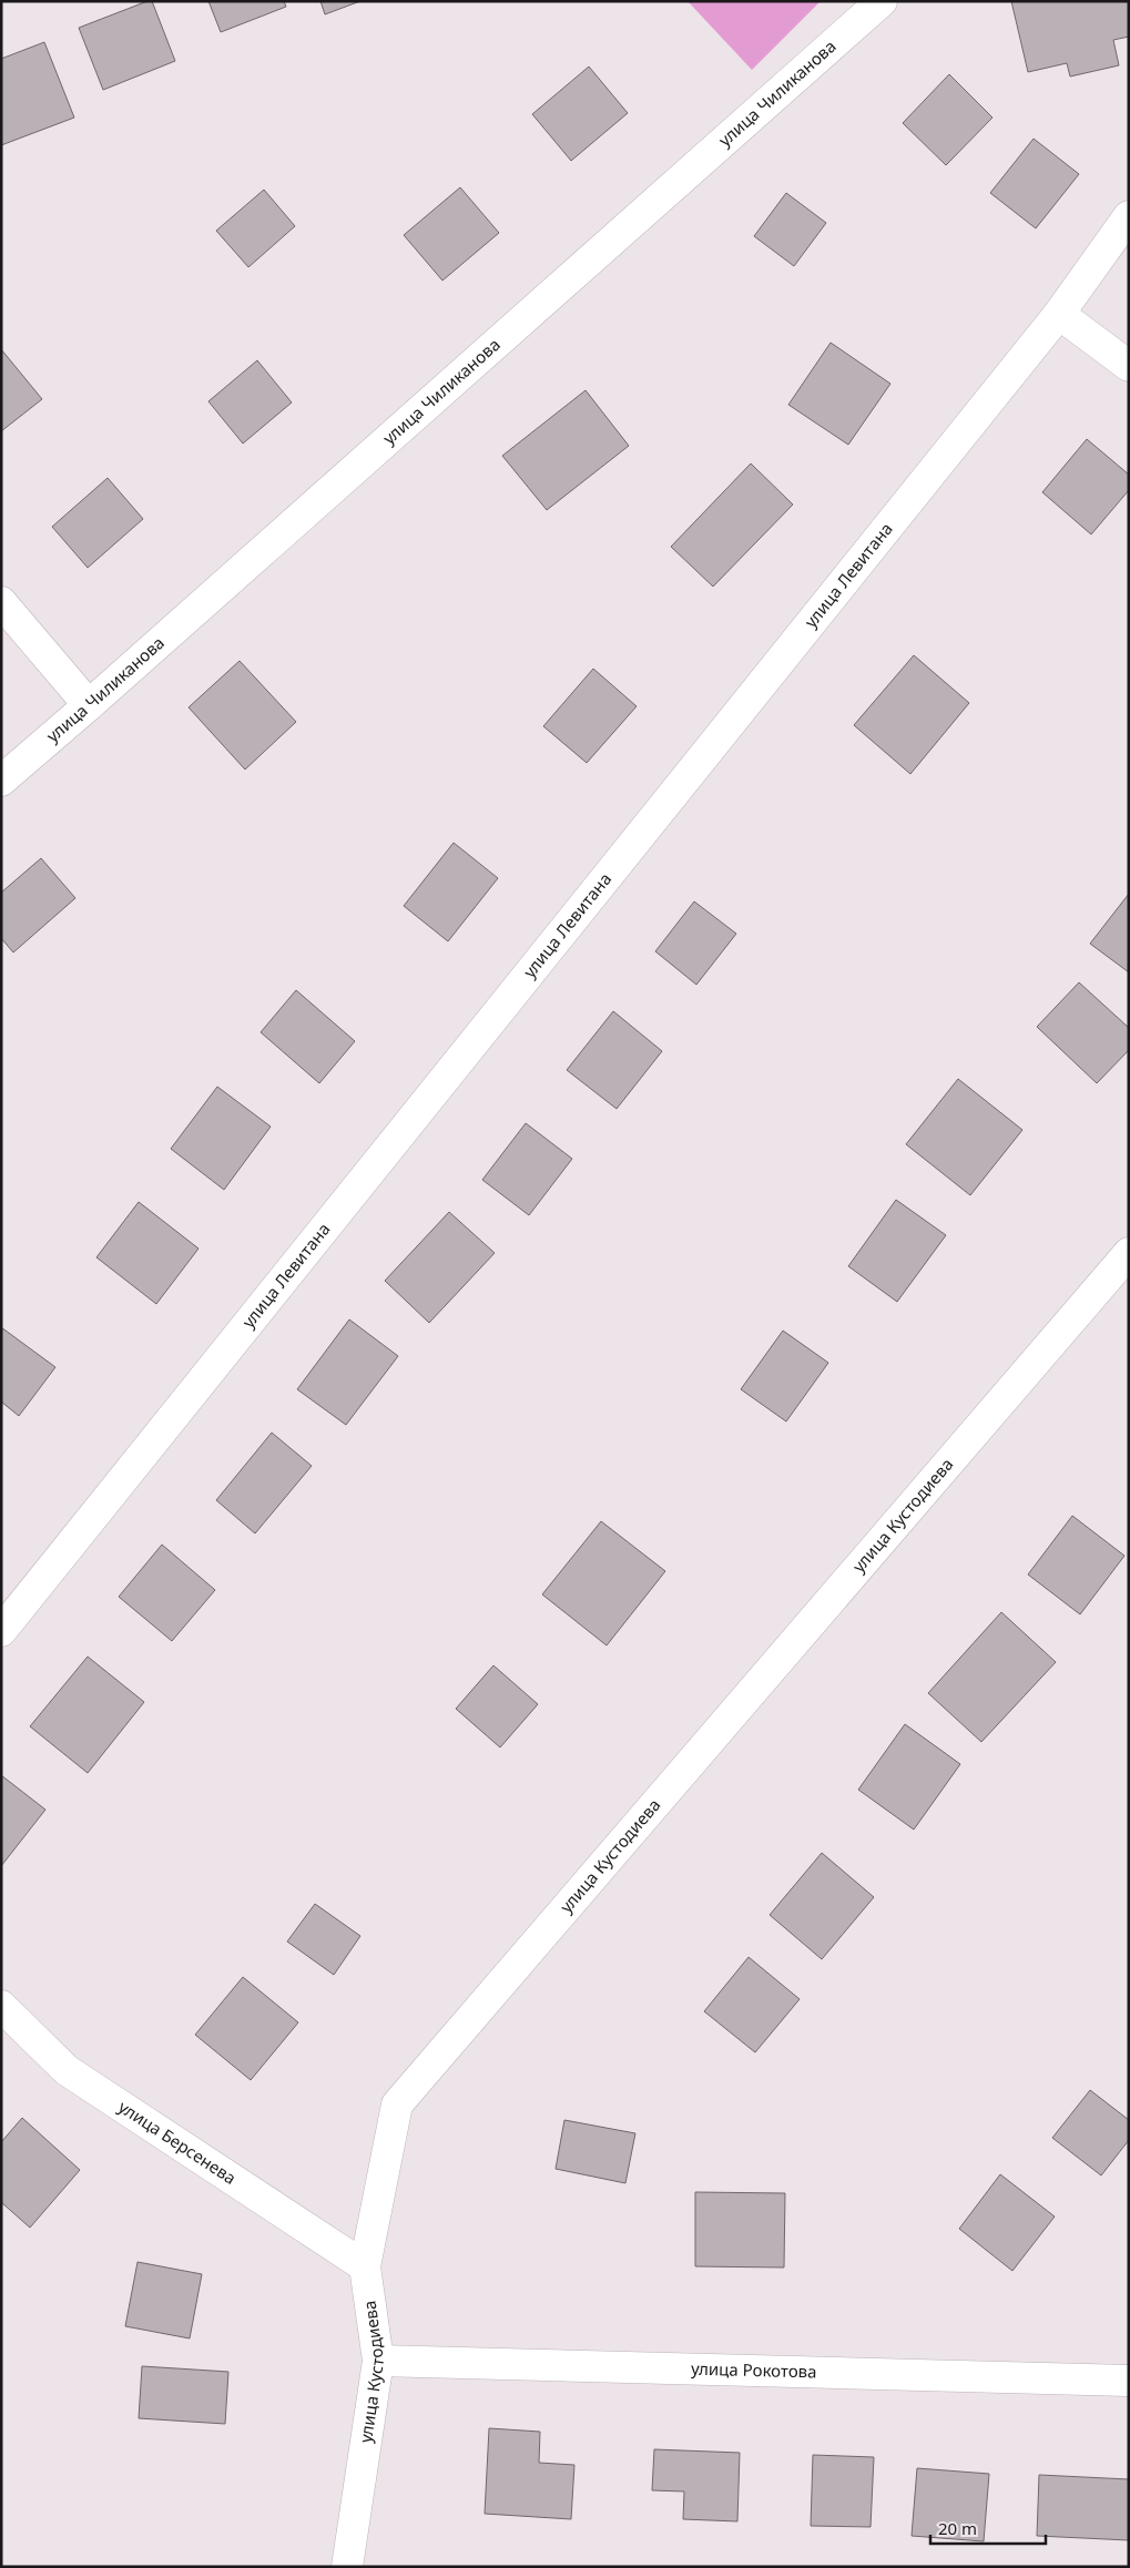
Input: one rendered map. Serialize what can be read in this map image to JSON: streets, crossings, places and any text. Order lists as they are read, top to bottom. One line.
{"streets":{"street":["улица Чиликанова","улица Левитана","улица Кустодиева","улица Берсенева","улица Рокотова"]},"crossings":[["улица Кустодиева","улица Берсенева"],["улица Кустодиева","улица Рокотова"]],"scale_bar":"20 m"}
